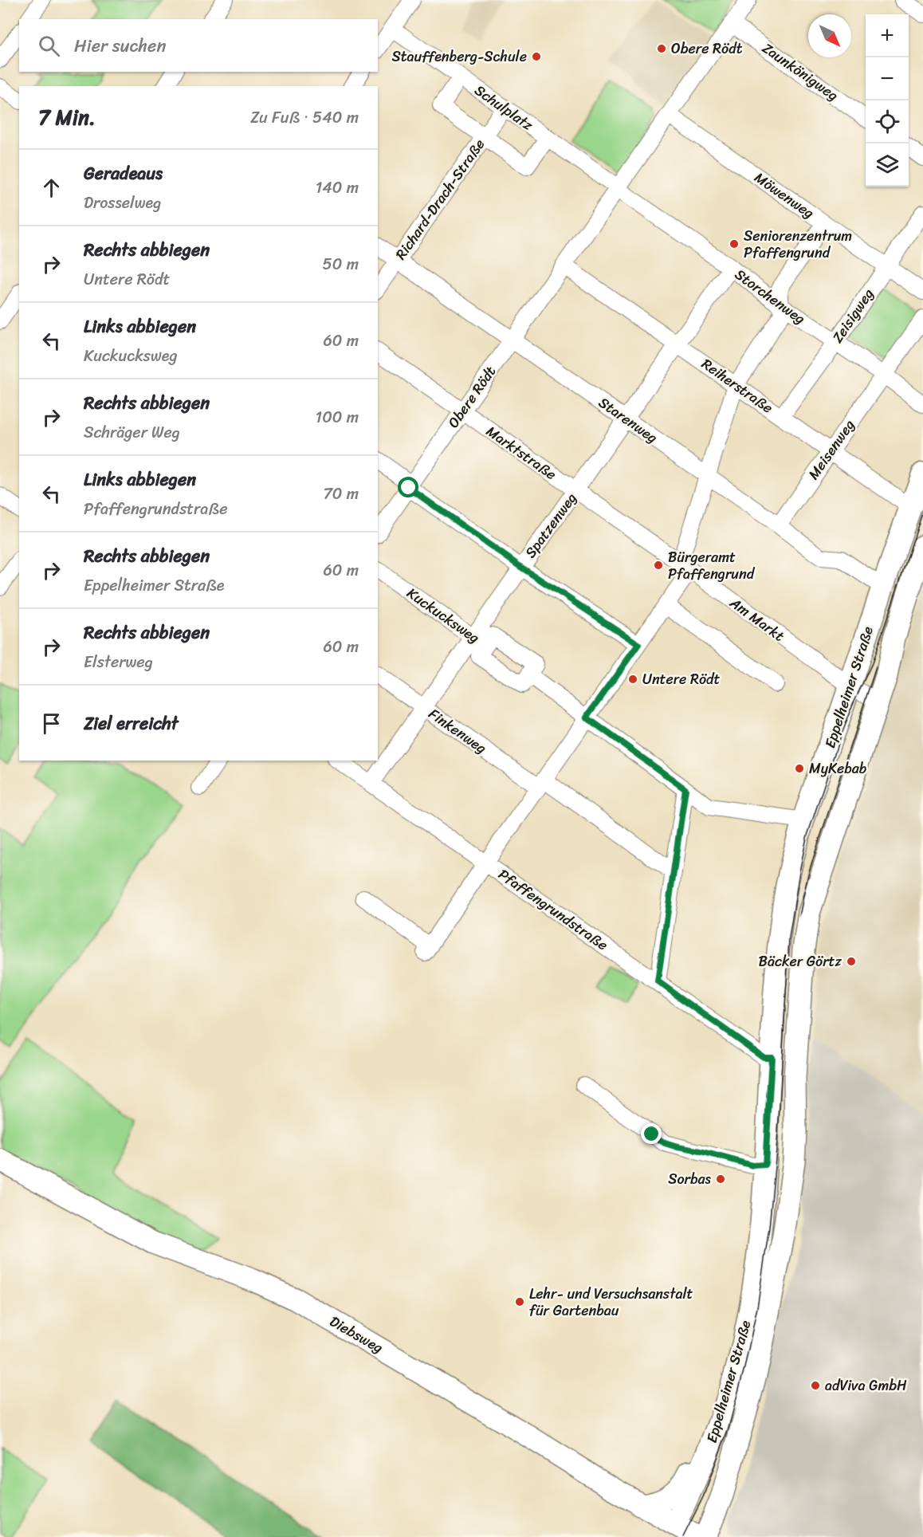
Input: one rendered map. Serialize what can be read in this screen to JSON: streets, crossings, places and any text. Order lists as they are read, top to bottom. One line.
{"streets":{"main road":["Eppelheimer Straße","Diebsweg"],"street":["Zaunkönigweg","Schulplatz","Möwenweg","Richard-Drach-Straße","Storchenweg","Zeisigweg","Reiherstraße","Obere Rödt","Starenweg","Meisenweg","Marktstraße","Spatzenweg","Kuckucksweg","Am Markt","Finkenweg","Pfaffengrundstraße"]},"crossings":[["Zaunkönigweg","Obere Rödt"],["Schulplatz","Richard-Drach-Straße"],["Schulplatz","Storchenweg"],["Schulplatz","Obere Rödt"],["Möwenweg","Zeisigweg"],["Möwenweg","Obere Rödt"],["Richard-Drach-Straße","Starenweg"],["Storchenweg","Zeisigweg"],["Storchenweg","Obere Rödt"],["Storchenweg","Meisenweg"],["Storchenweg","Spatzenweg"],["Zeisigweg","Reiherstraße"],["Reiherstraße","Obere Rödt"],["Reiherstraße","Meisenweg"],["Reiherstraße","Spatzenweg"],["Reiherstraße","Eppelheimer Straße"],["Obere Rödt","Starenweg"],["Obere Rödt","Marktstraße"],["Starenweg","Meisenweg"],["Starenweg","Spatzenweg"],["Starenweg","Eppelheimer Straße"],["Marktstraße","Spatzenweg"],["Marktstraße","Am Markt"],["Spatzenweg","Kuckucksweg"],["Spatzenweg","Finkenweg"],["Spatzenweg","Pfaffengrundstraße"],["Am Markt","Eppelheimer Straße"],["Eppelheimer Straße","Pfaffengrundstraße"],["Eppelheimer Straße","Diebsweg"]],"places":["Obere Rödt","Stauffenberg-Schule","Seniorenzentrum Pfaffengrund","Bürgeramt Pfaffengrund","Untere Rödt","MyKebab","Bäcker Görtz","Sorbas","Lehr- und Versuchsanstalt für Gartenbau","adViva GmbH"],"north":"bottom right","page":{"map_buttons":["+","−"],"search":"Hier suchen","heading":["7 Min.","Zu Fuß · 540 m"],"list":[["Geradeaus","Drosselweg","140 m"],["Rechts abbiegen","Untere Rödt","50 m"],["Links abbiegen","Kuckucksweg","60 m"],["Rechts abbiegen","Schräger Weg","100 m"],["Links abbiegen","Pfaffengrundstraße","70 m"],["Rechts abbiegen","Eppelheimer Straße","60 m"],["Rechts abbiegen","Elsterweg","60 m"],"Ziel erreicht"]}}
